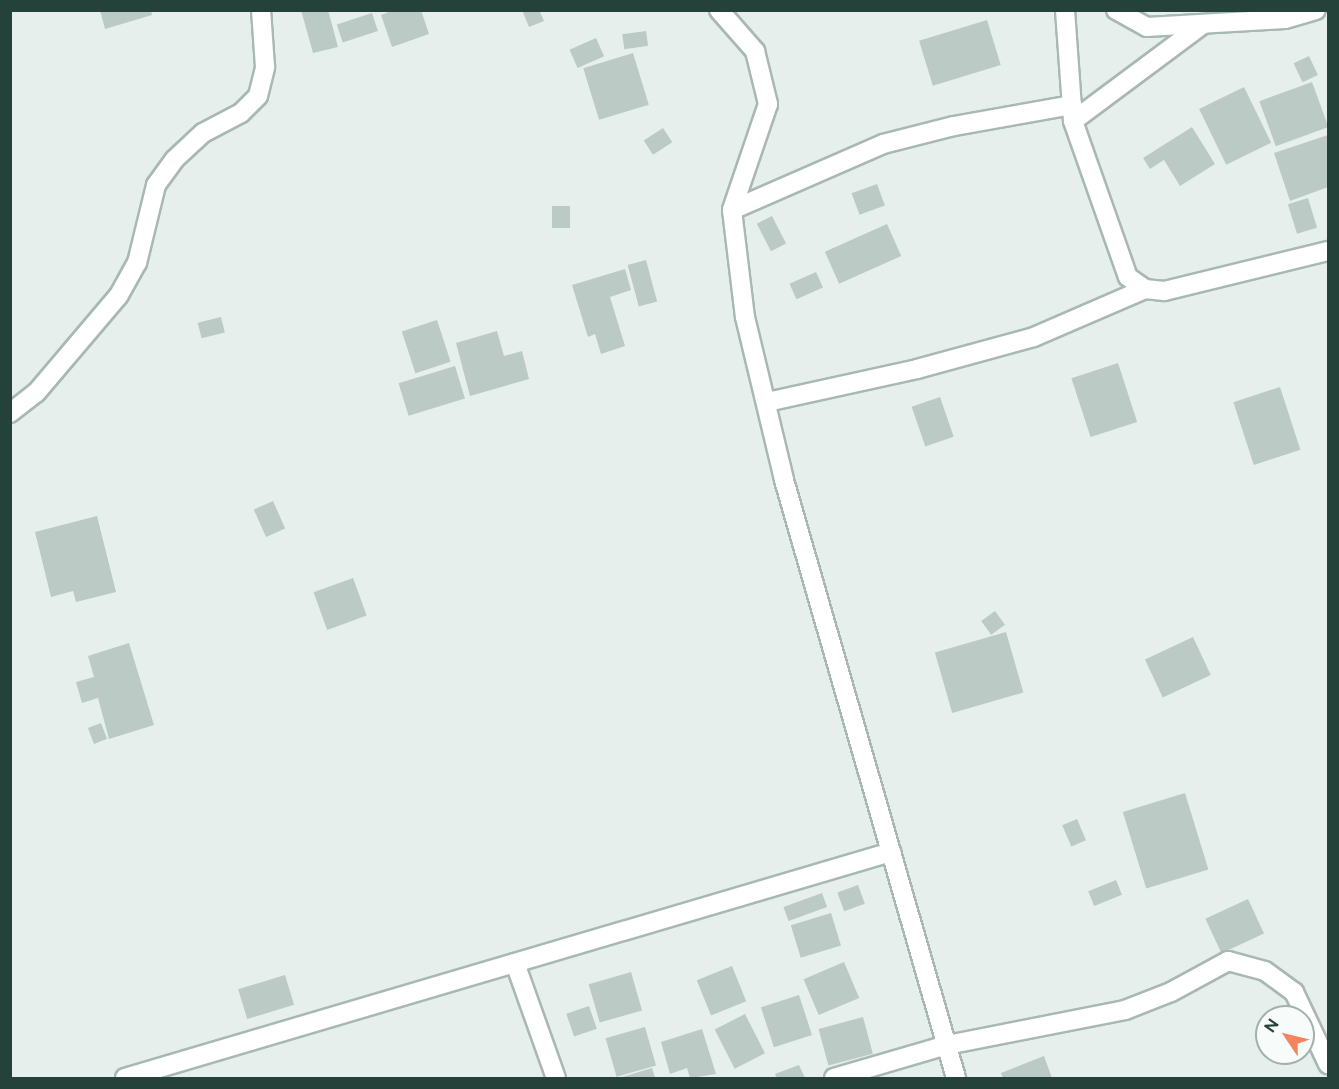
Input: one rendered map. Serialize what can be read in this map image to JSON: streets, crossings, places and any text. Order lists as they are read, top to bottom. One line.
{"north":"top left"}
